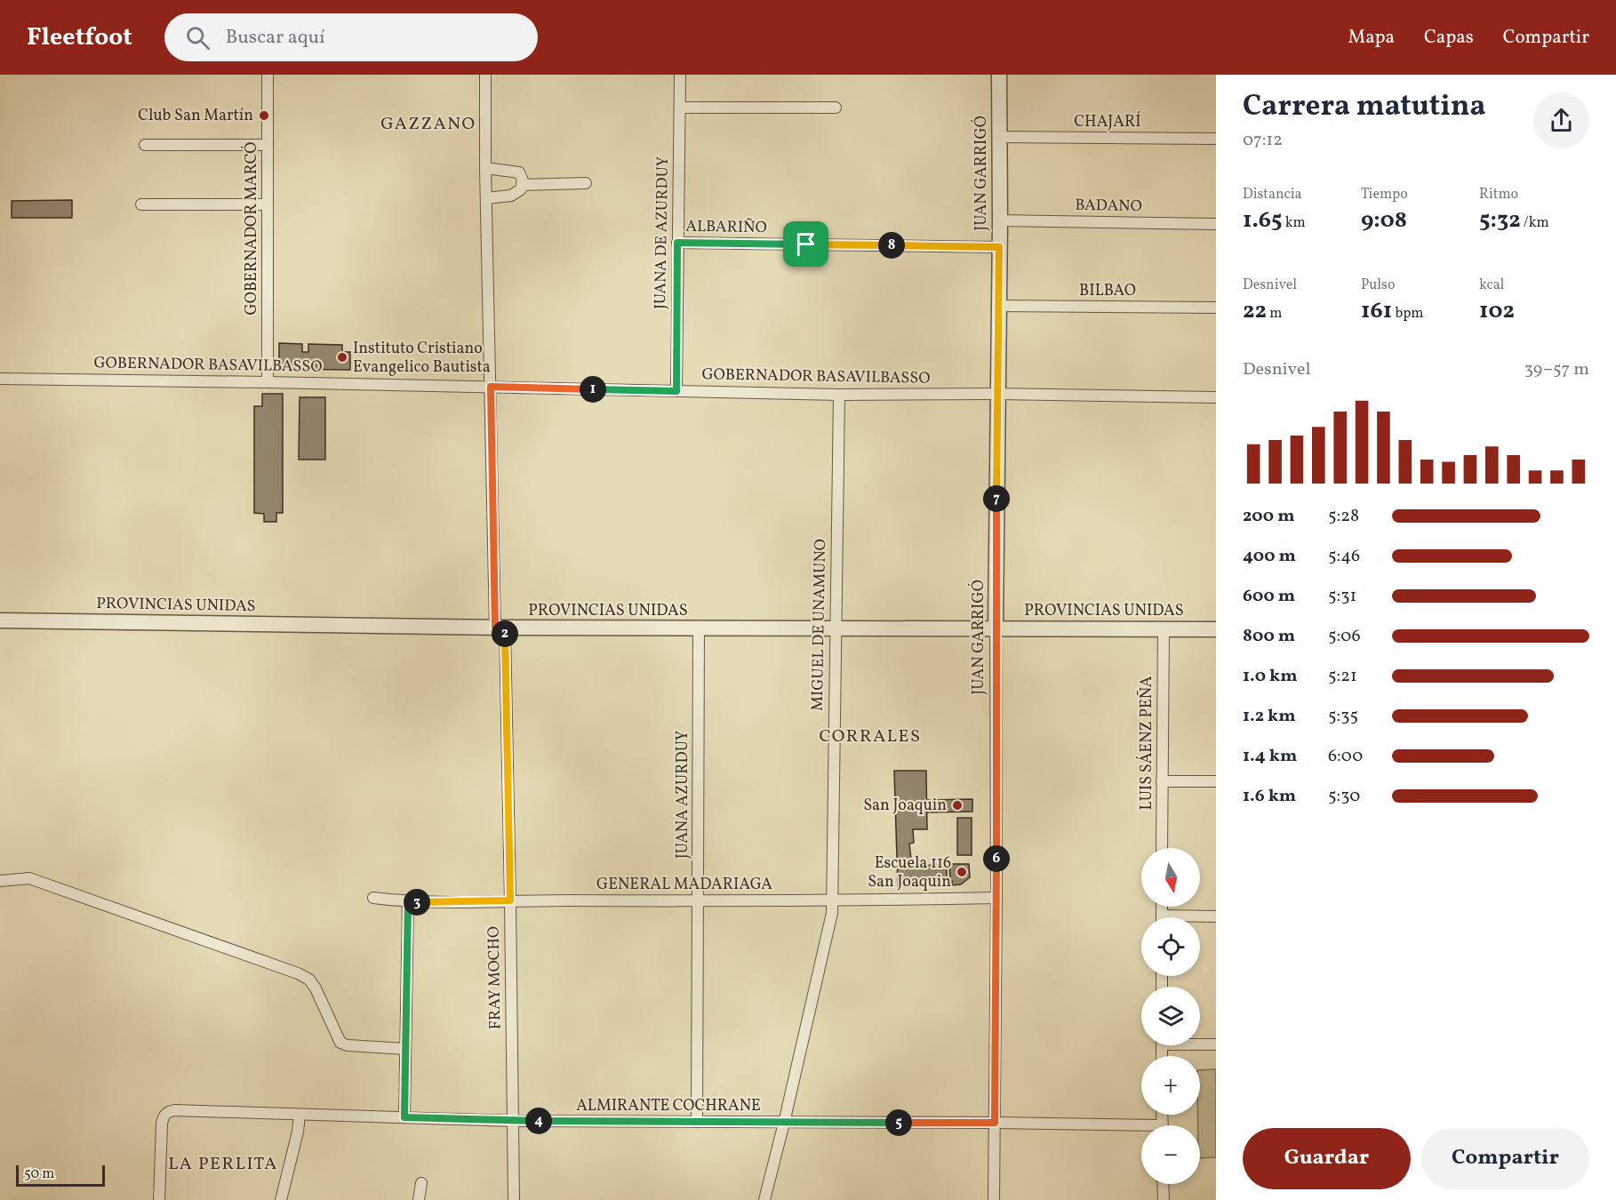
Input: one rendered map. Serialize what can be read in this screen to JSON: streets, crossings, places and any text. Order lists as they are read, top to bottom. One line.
{"streets":{"street":["CHAJARÍ","JUAN GARRIGÓ","BADANO","ALBARIÑO","GOBERNADOR MARCÓ","JUANA DE AZURDUY","BILBAO","GOBERNADOR BASAVILBASSO","PROVINCIAS UNIDAS","MIGUEL DE UNAMUNO","LUIS SÁENZ PEÑA","JUANA AZURDUY","GENERAL MADARIAGA","FRAY MOCHO","ALMIRANTE COCHRANE"]},"crossings":[["CHAJARÍ","JUAN GARRIGÓ"],["JUAN GARRIGÓ","BADANO"],["JUAN GARRIGÓ","ALBARIÑO"],["JUAN GARRIGÓ","BILBAO"],["JUAN GARRIGÓ","GOBERNADOR BASAVILBASSO"],["JUAN GARRIGÓ","PROVINCIAS UNIDAS"],["JUAN GARRIGÓ","GENERAL MADARIAGA"],["JUAN GARRIGÓ","ALMIRANTE COCHRANE"],["ALBARIÑO","JUANA DE AZURDUY"],["GOBERNADOR MARCÓ","GOBERNADOR BASAVILBASSO"],["JUANA DE AZURDUY","GOBERNADOR BASAVILBASSO"],["GOBERNADOR BASAVILBASSO","MIGUEL DE UNAMUNO"],["GOBERNADOR BASAVILBASSO","FRAY MOCHO"],["PROVINCIAS UNIDAS","MIGUEL DE UNAMUNO"],["PROVINCIAS UNIDAS","LUIS SÁENZ PEÑA"],["PROVINCIAS UNIDAS","JUANA AZURDUY"],["PROVINCIAS UNIDAS","FRAY MOCHO"],["MIGUEL DE UNAMUNO","GENERAL MADARIAGA"],["MIGUEL DE UNAMUNO","ALMIRANTE COCHRANE"],["JUANA AZURDUY","GENERAL MADARIAGA"],["JUANA AZURDUY","ALMIRANTE COCHRANE"],["GENERAL MADARIAGA","FRAY MOCHO"],["FRAY MOCHO","ALMIRANTE COCHRANE"]],"districts":["GAZZANO","CORRALES","LA PERLITA"],"places":["Club San Martín","Instituto Cristiano Evangelico Bautista","San Joaquin","Escuela 116 San Joaquin"],"scale_bar":"50 m","north":"bottom","page":{"header":"Fleetfoot","search":"Buscar aquí","nav":["Mapa","Capas","Compartir"],"heading":["Carrera matutina","07:12"],"stats":[["Distancia","1.65 km"],["Tiempo","9:08"],["Ritmo","5:32 /km"],["Desnivel","22 m"],["Pulso","161 bpm"],["kcal","102"]],"pins":["8","1","7","2","6","3","4","5"],"chart":["Desnivel","39–57 m"],"list":[{"name":"200 m","note":"5:28"},{"name":"400 m","note":"5:46"},{"name":"600 m","note":"5:31"},{"name":"800 m","note":"5:06"},{"name":"1.0 km","note":"5:21"},{"name":"1.2 km","note":"5:35"},{"name":"1.4 km","note":"6:00"},{"name":"1.6 km","note":"5:30"}],"map_buttons":["+","−"],"buttons":["Guardar","Compartir"],"scale":"50 m"}}
